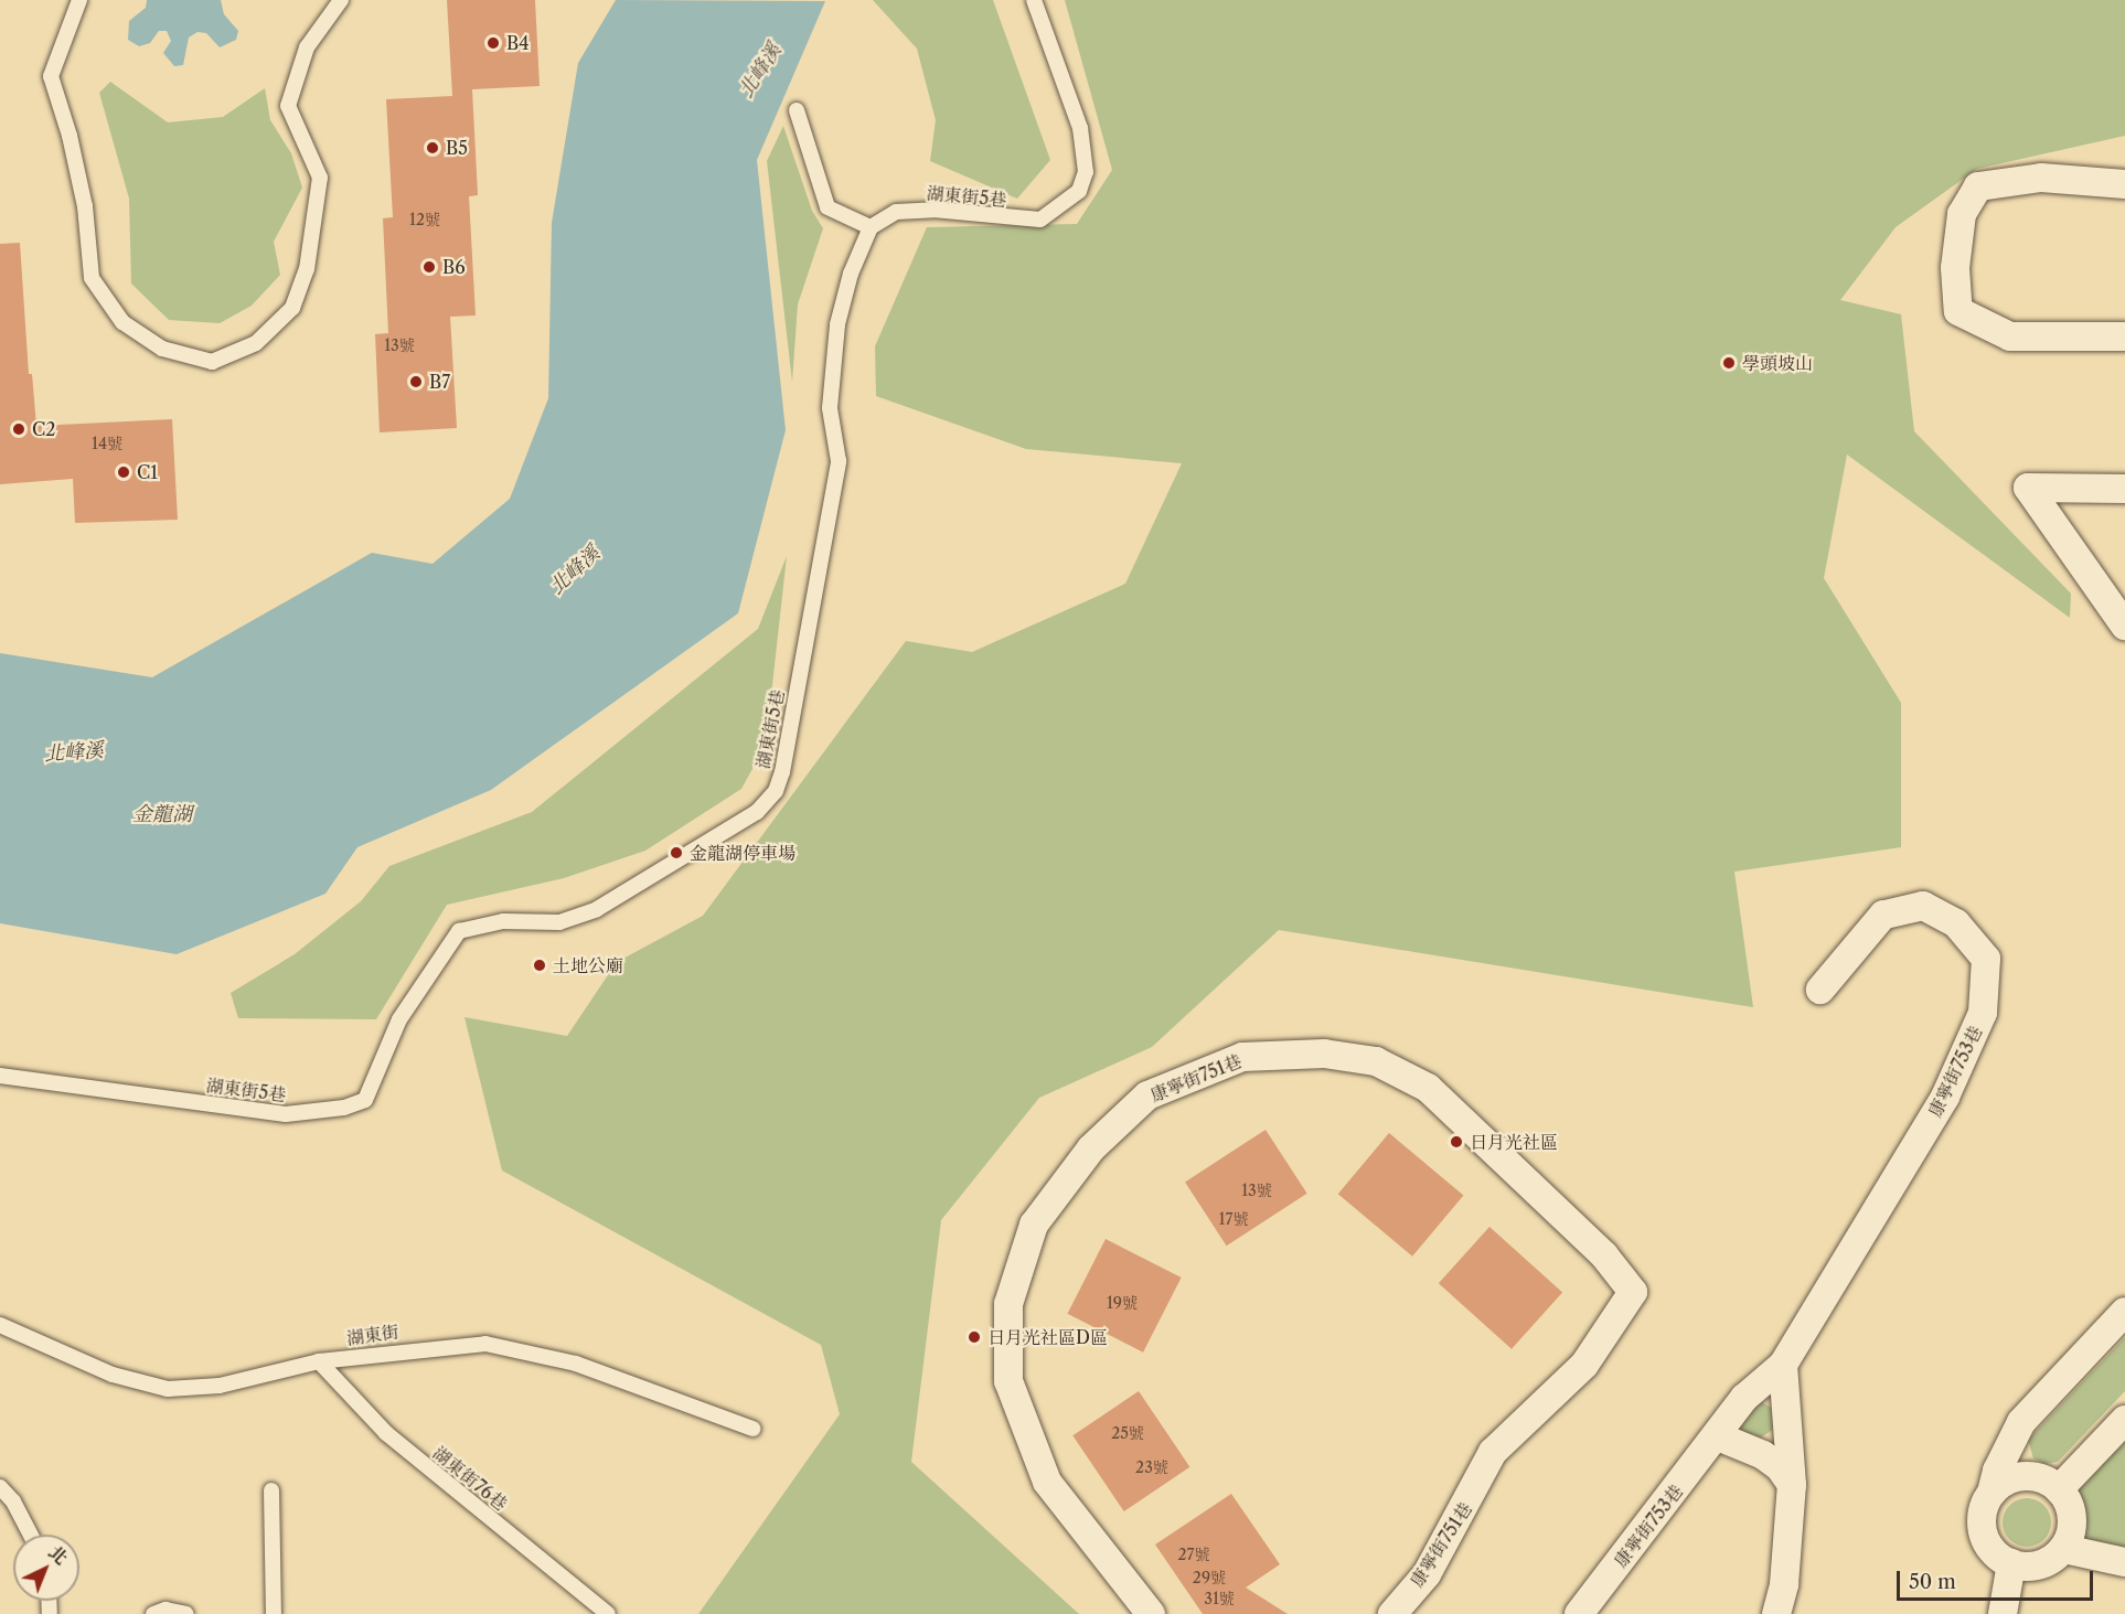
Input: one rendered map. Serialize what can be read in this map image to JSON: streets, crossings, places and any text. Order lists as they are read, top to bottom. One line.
{"streets":{"street":["康寧街753巷","康寧街751巷"],"lane":["湖東街5巷","湖東街","湖東街76巷"]},"crossings":[["湖東街","湖東街76巷"]],"water":["北峰溪","金龍湖"],"places":["B4","B5","B6","學頭坡山","B7","C2","C1","金龍湖停車場","土地公廟","日月光社區","日月光社區D區"],"house_numbers":["12號","13號","14號","13號","17號","19號","25號","23號","27號","29號","31號"],"scale_bar":"50 m","north":"top right"}
